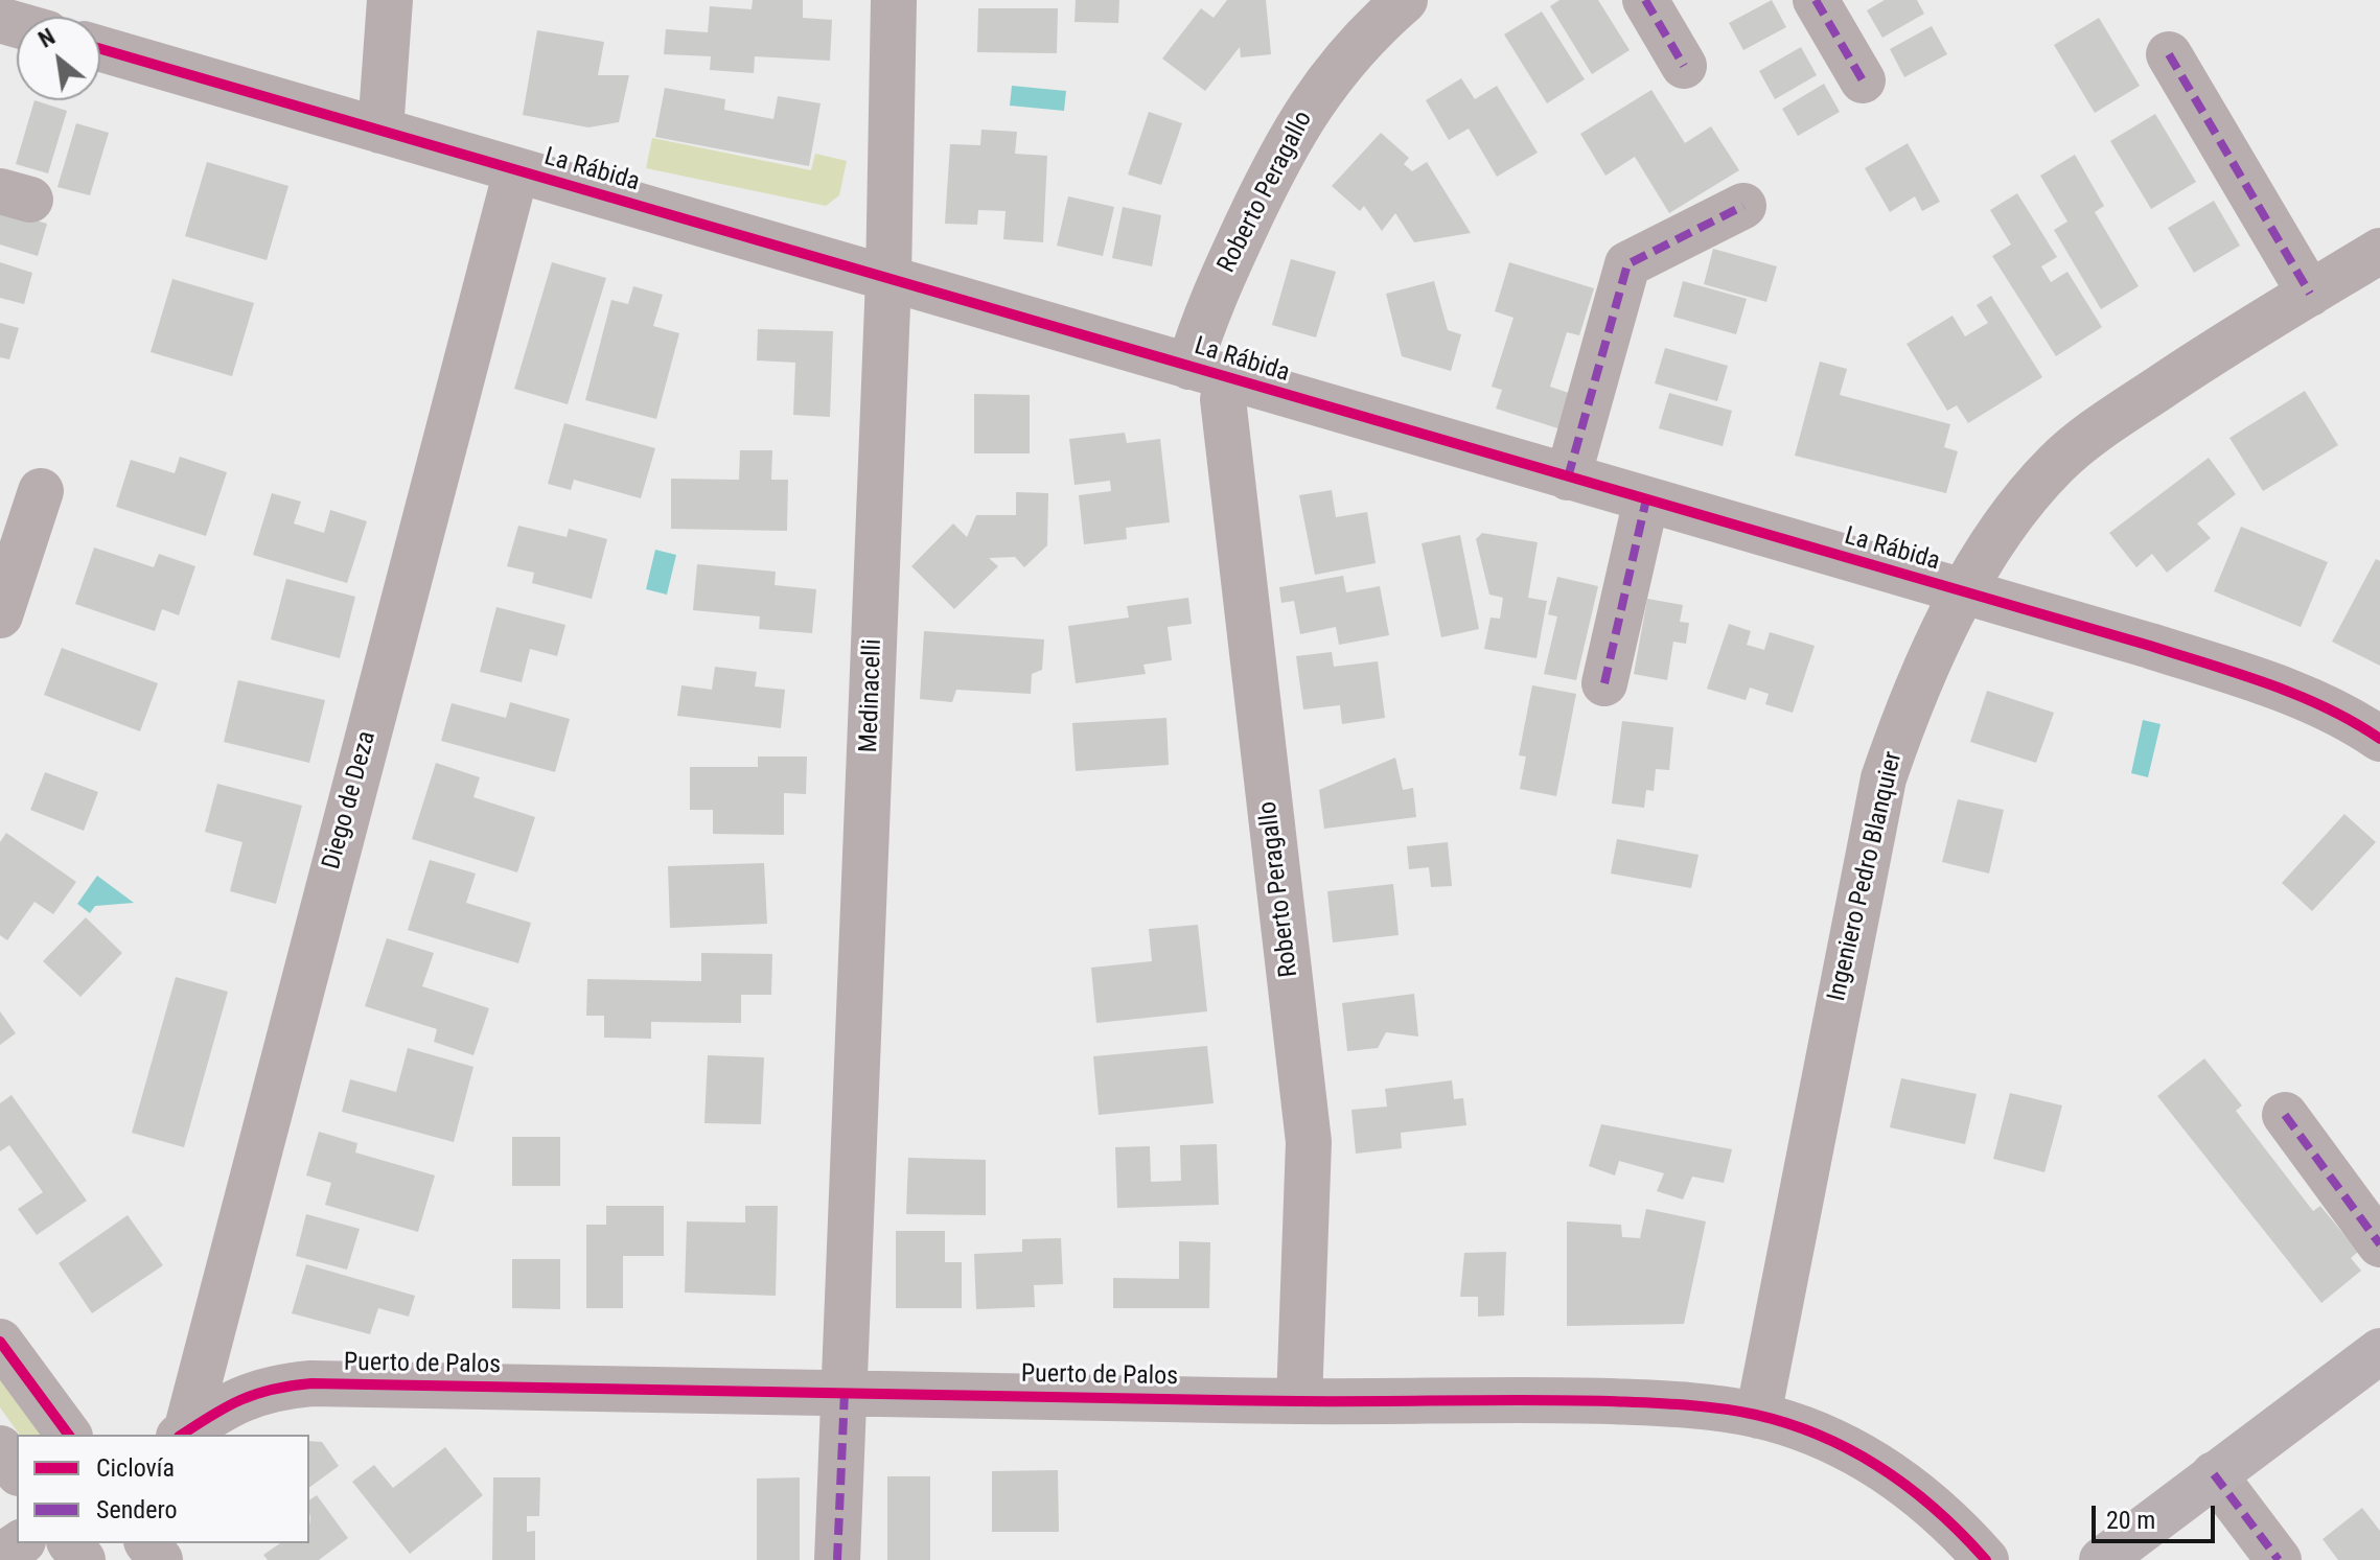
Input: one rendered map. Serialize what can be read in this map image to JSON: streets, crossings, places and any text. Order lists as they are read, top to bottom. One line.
{"streets":{"street":["La Rábida","Roberto Peragallo","Medinacelli","Diego de Deza","Ingeniero Pedro Blanquier","Puerto de Palos"]},"crossings":[["La Rábida","Roberto Peragallo"],["La Rábida","Medinacelli"],["La Rábida","Diego de Deza"],["La Rábida","Ingeniero Pedro Blanquier"],["Roberto Peragallo","Puerto de Palos"],["Medinacelli","Puerto de Palos"],["Diego de Deza","Puerto de Palos"],["Ingeniero Pedro Blanquier","Puerto de Palos"]],"legend":["Ciclovía","Sendero"],"scale_bar":"20 m","north":"top left"}
